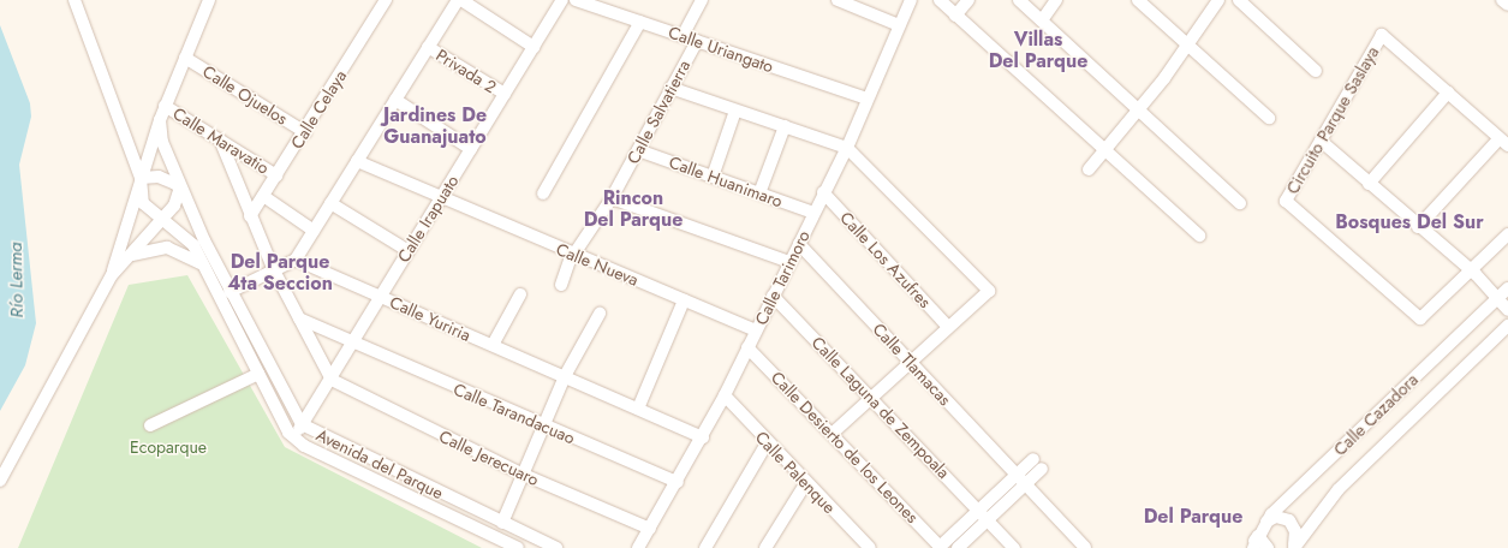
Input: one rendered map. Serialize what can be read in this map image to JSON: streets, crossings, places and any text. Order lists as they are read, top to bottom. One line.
{"streets":{"street":["Calle Uriangato","Privada 2","Calle Ojuelos","Calle Celaya","Calle Salvatierra","Circuito Parque Saslaya","Calle Maravatio","Calle Huanimaro","Calle Irapuato","Calle Los Azufres","Calle Nueva","Calle Tarimoro","Calle Yuriria","Calle Tlamacas","Calle Laguna de Zempoala","Calle Tarandacuao","Calle Cazadora","Calle Desierto de los Leones","Calle Jerecuaro","Avenida del Parque","Calle Palenque"]},"crossings":[["Calle Uriangato","Calle Salvatierra"],["Calle Uriangato","Calle Tarimoro"],["Privada 2","Calle Irapuato"],["Calle Ojuelos","Calle Celaya"],["Calle Celaya","Calle Maravatio"],["Calle Salvatierra","Calle Huanimaro"],["Calle Salvatierra","Calle Nueva"],["Calle Huanimaro","Calle Tarimoro"],["Calle Irapuato","Calle Nueva"],["Calle Irapuato","Calle Yuriria"],["Calle Irapuato","Calle Tarandacuao"],["Calle Irapuato","Calle Jerecuaro"],["Calle Irapuato","Avenida del Parque"],["Calle Los Azufres","Calle Tarimoro"],["Calle Nueva","Calle Tarimoro"],["Calle Tarimoro","Calle Yuriria"],["Calle Tarimoro","Calle Tlamacas"],["Calle Tarimoro","Calle Laguna de Zempoala"],["Calle Tarimoro","Calle Tarandacuao"],["Calle Tarimoro","Calle Desierto de los Leones"],["Calle Tarimoro","Calle Jerecuaro"],["Calle Tarimoro","Calle Palenque"]],"districts":["Villas Del Parque","Jardines De Guanajuato","Rincon Del Parque","Bosques Del Sur","Del Parque 4ta Seccion","Del Parque"],"water":["Río Lerma"],"parks":["Ecoparque"]}
